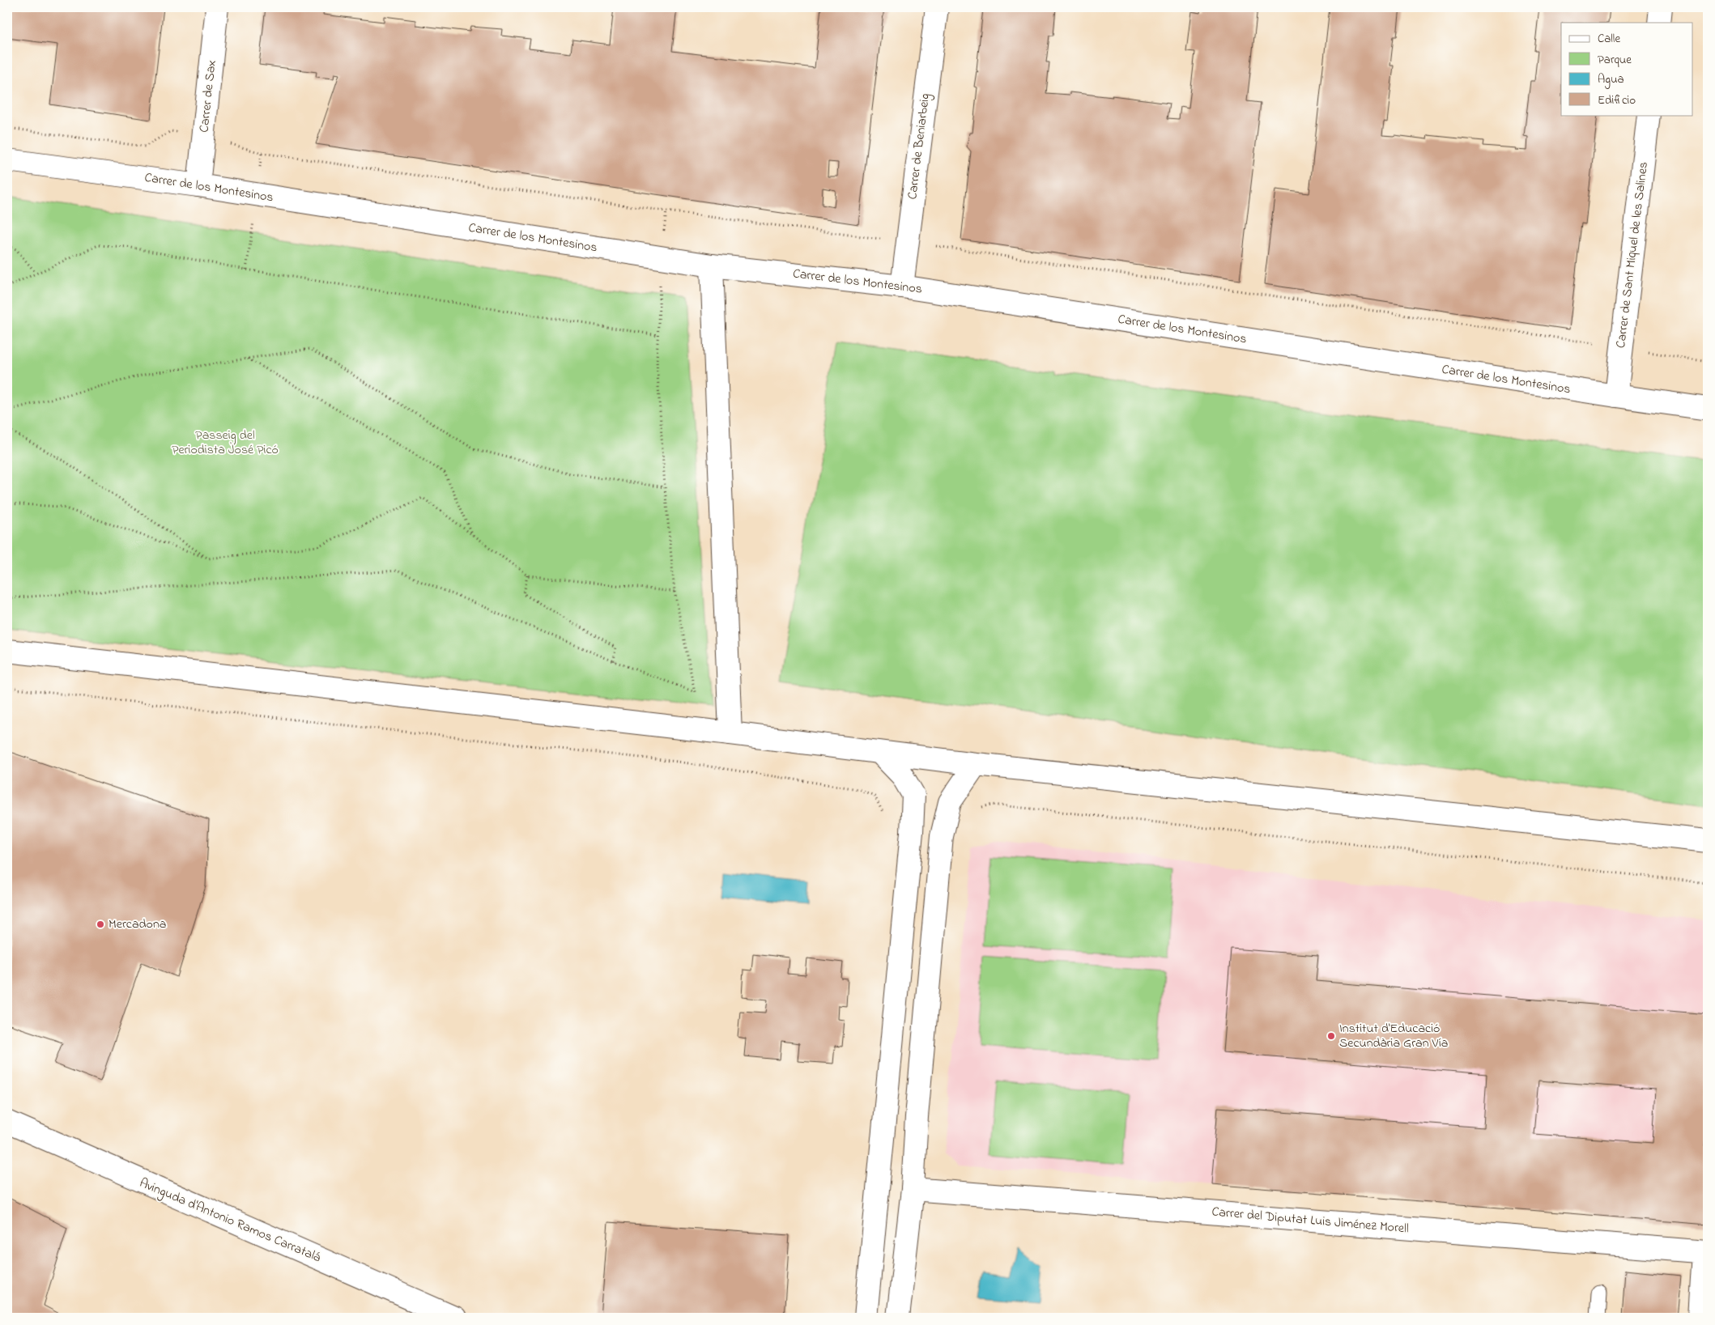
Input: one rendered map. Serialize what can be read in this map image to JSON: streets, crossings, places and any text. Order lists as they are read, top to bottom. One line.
{"streets":{"street":["Carrer de Sax","Carrer de Beniarbeig","Carrer de los Montesinos","Carrer de Sant Miquel de les Salines","Avinguda d'Antonio Ramos Carratalá","Carrer del Diputat Luis Jiménez Morell"]},"crossings":[["Carrer de Sax","Carrer de los Montesinos"],["Carrer de Beniarbeig","Carrer de los Montesinos"],["Carrer de los Montesinos","Carrer de Sant Miquel de les Salines"]],"parks":["Passeig del Periodista José Picó"],"places":["Mercadona","Institut d'Educació Secundària Gran Vía"],"legend":["Calle","Parque","Agua","Edificio"]}
